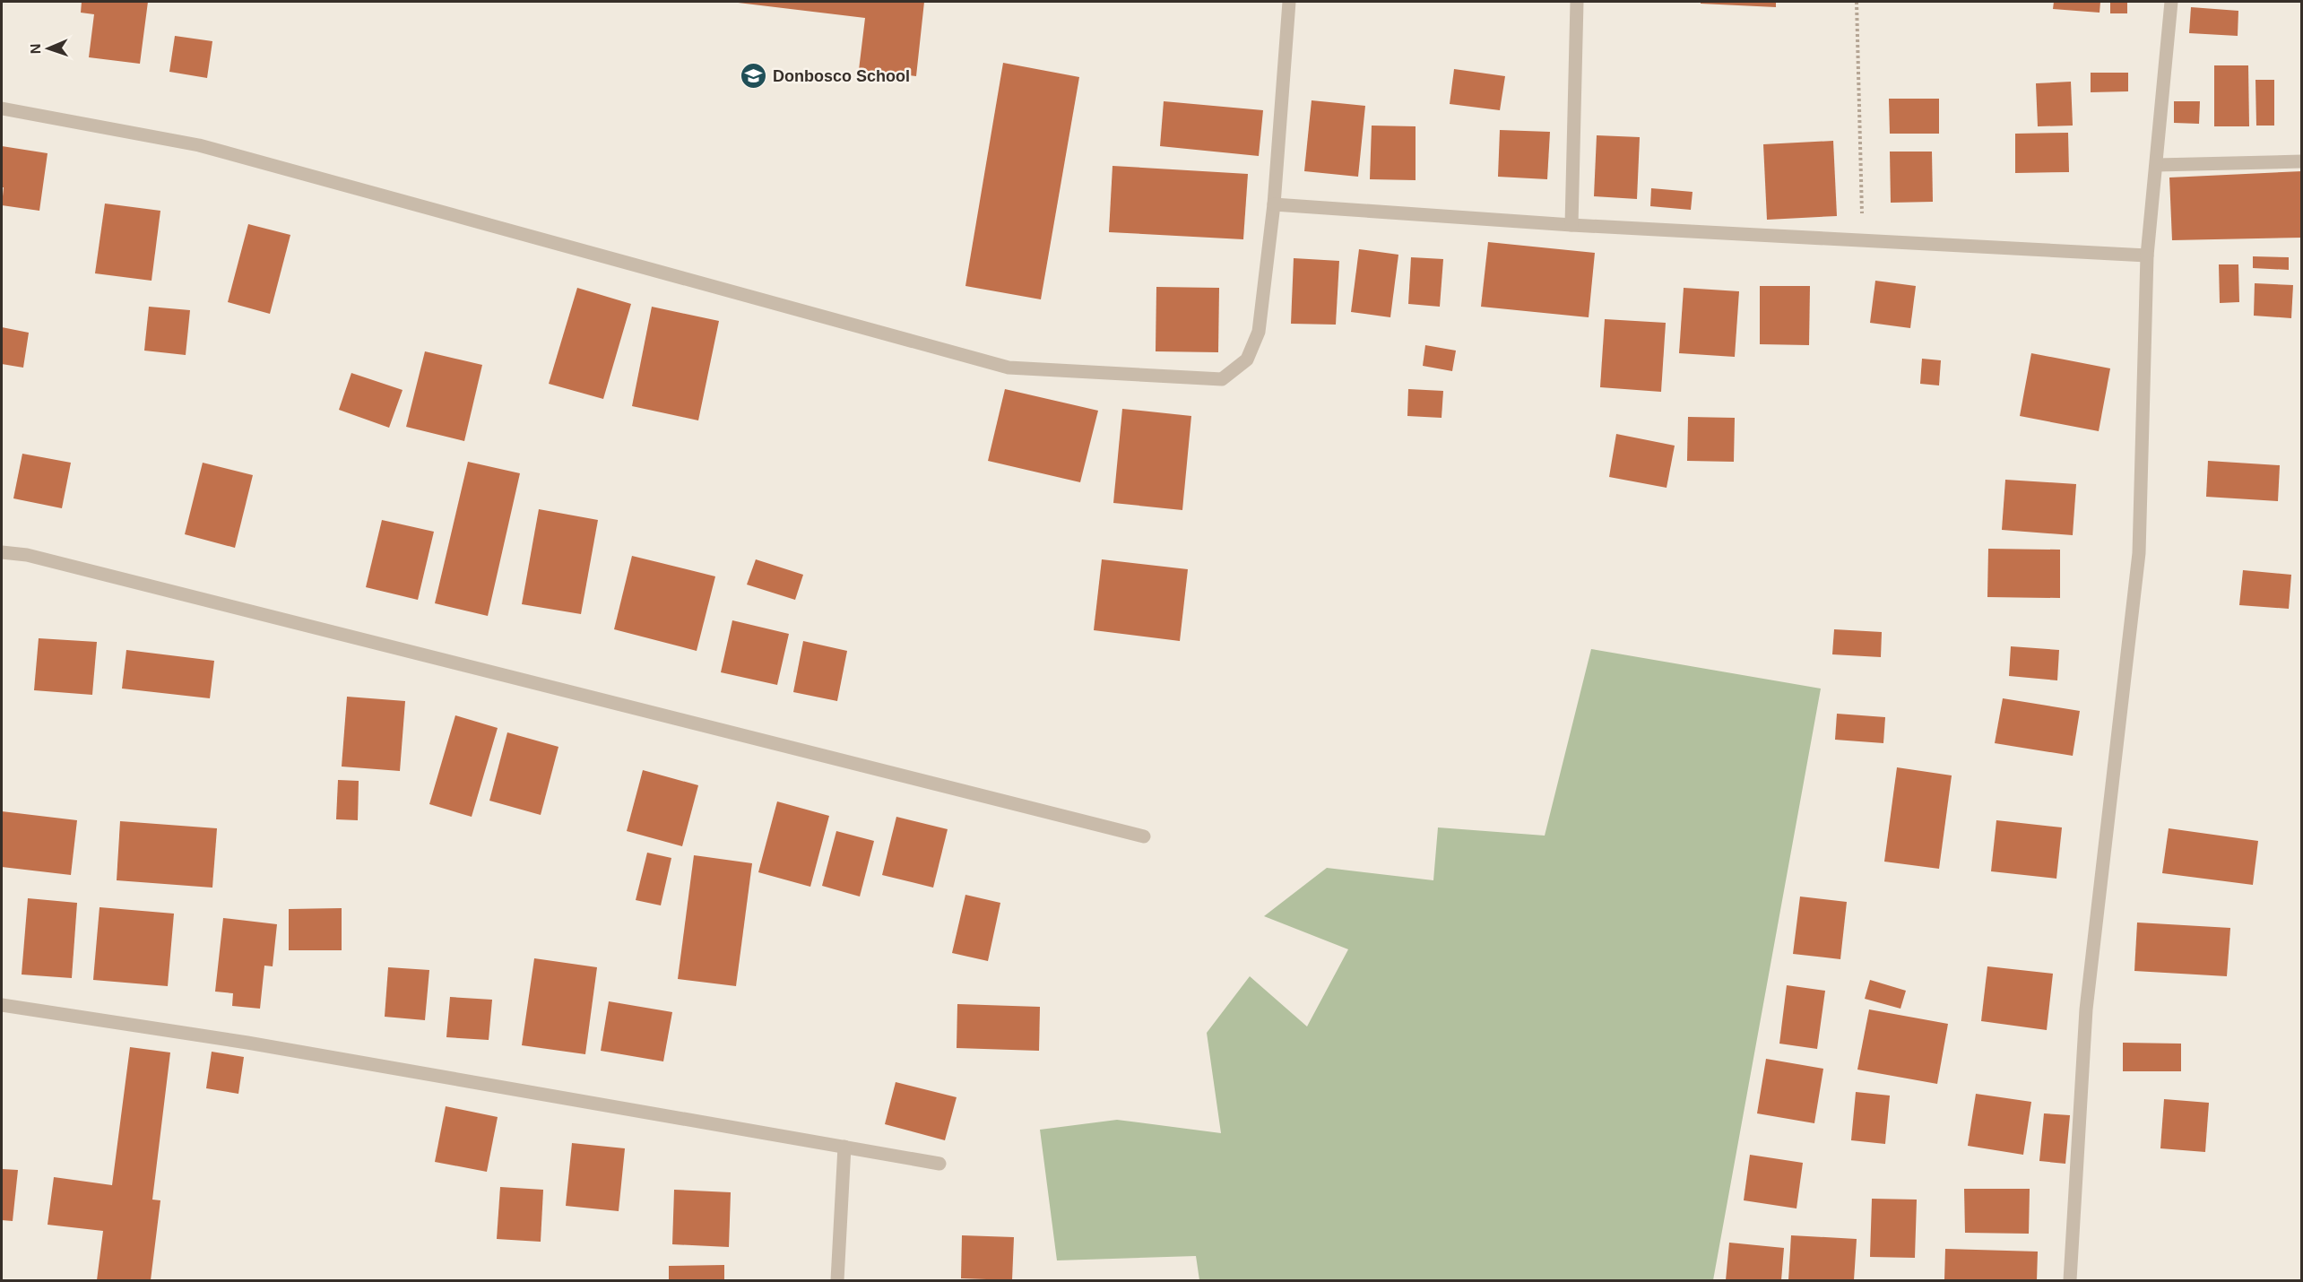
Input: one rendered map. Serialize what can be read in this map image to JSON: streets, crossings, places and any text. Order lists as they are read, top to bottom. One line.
{"places":{"school or university":["Donbosco School"]},"north":"left"}
